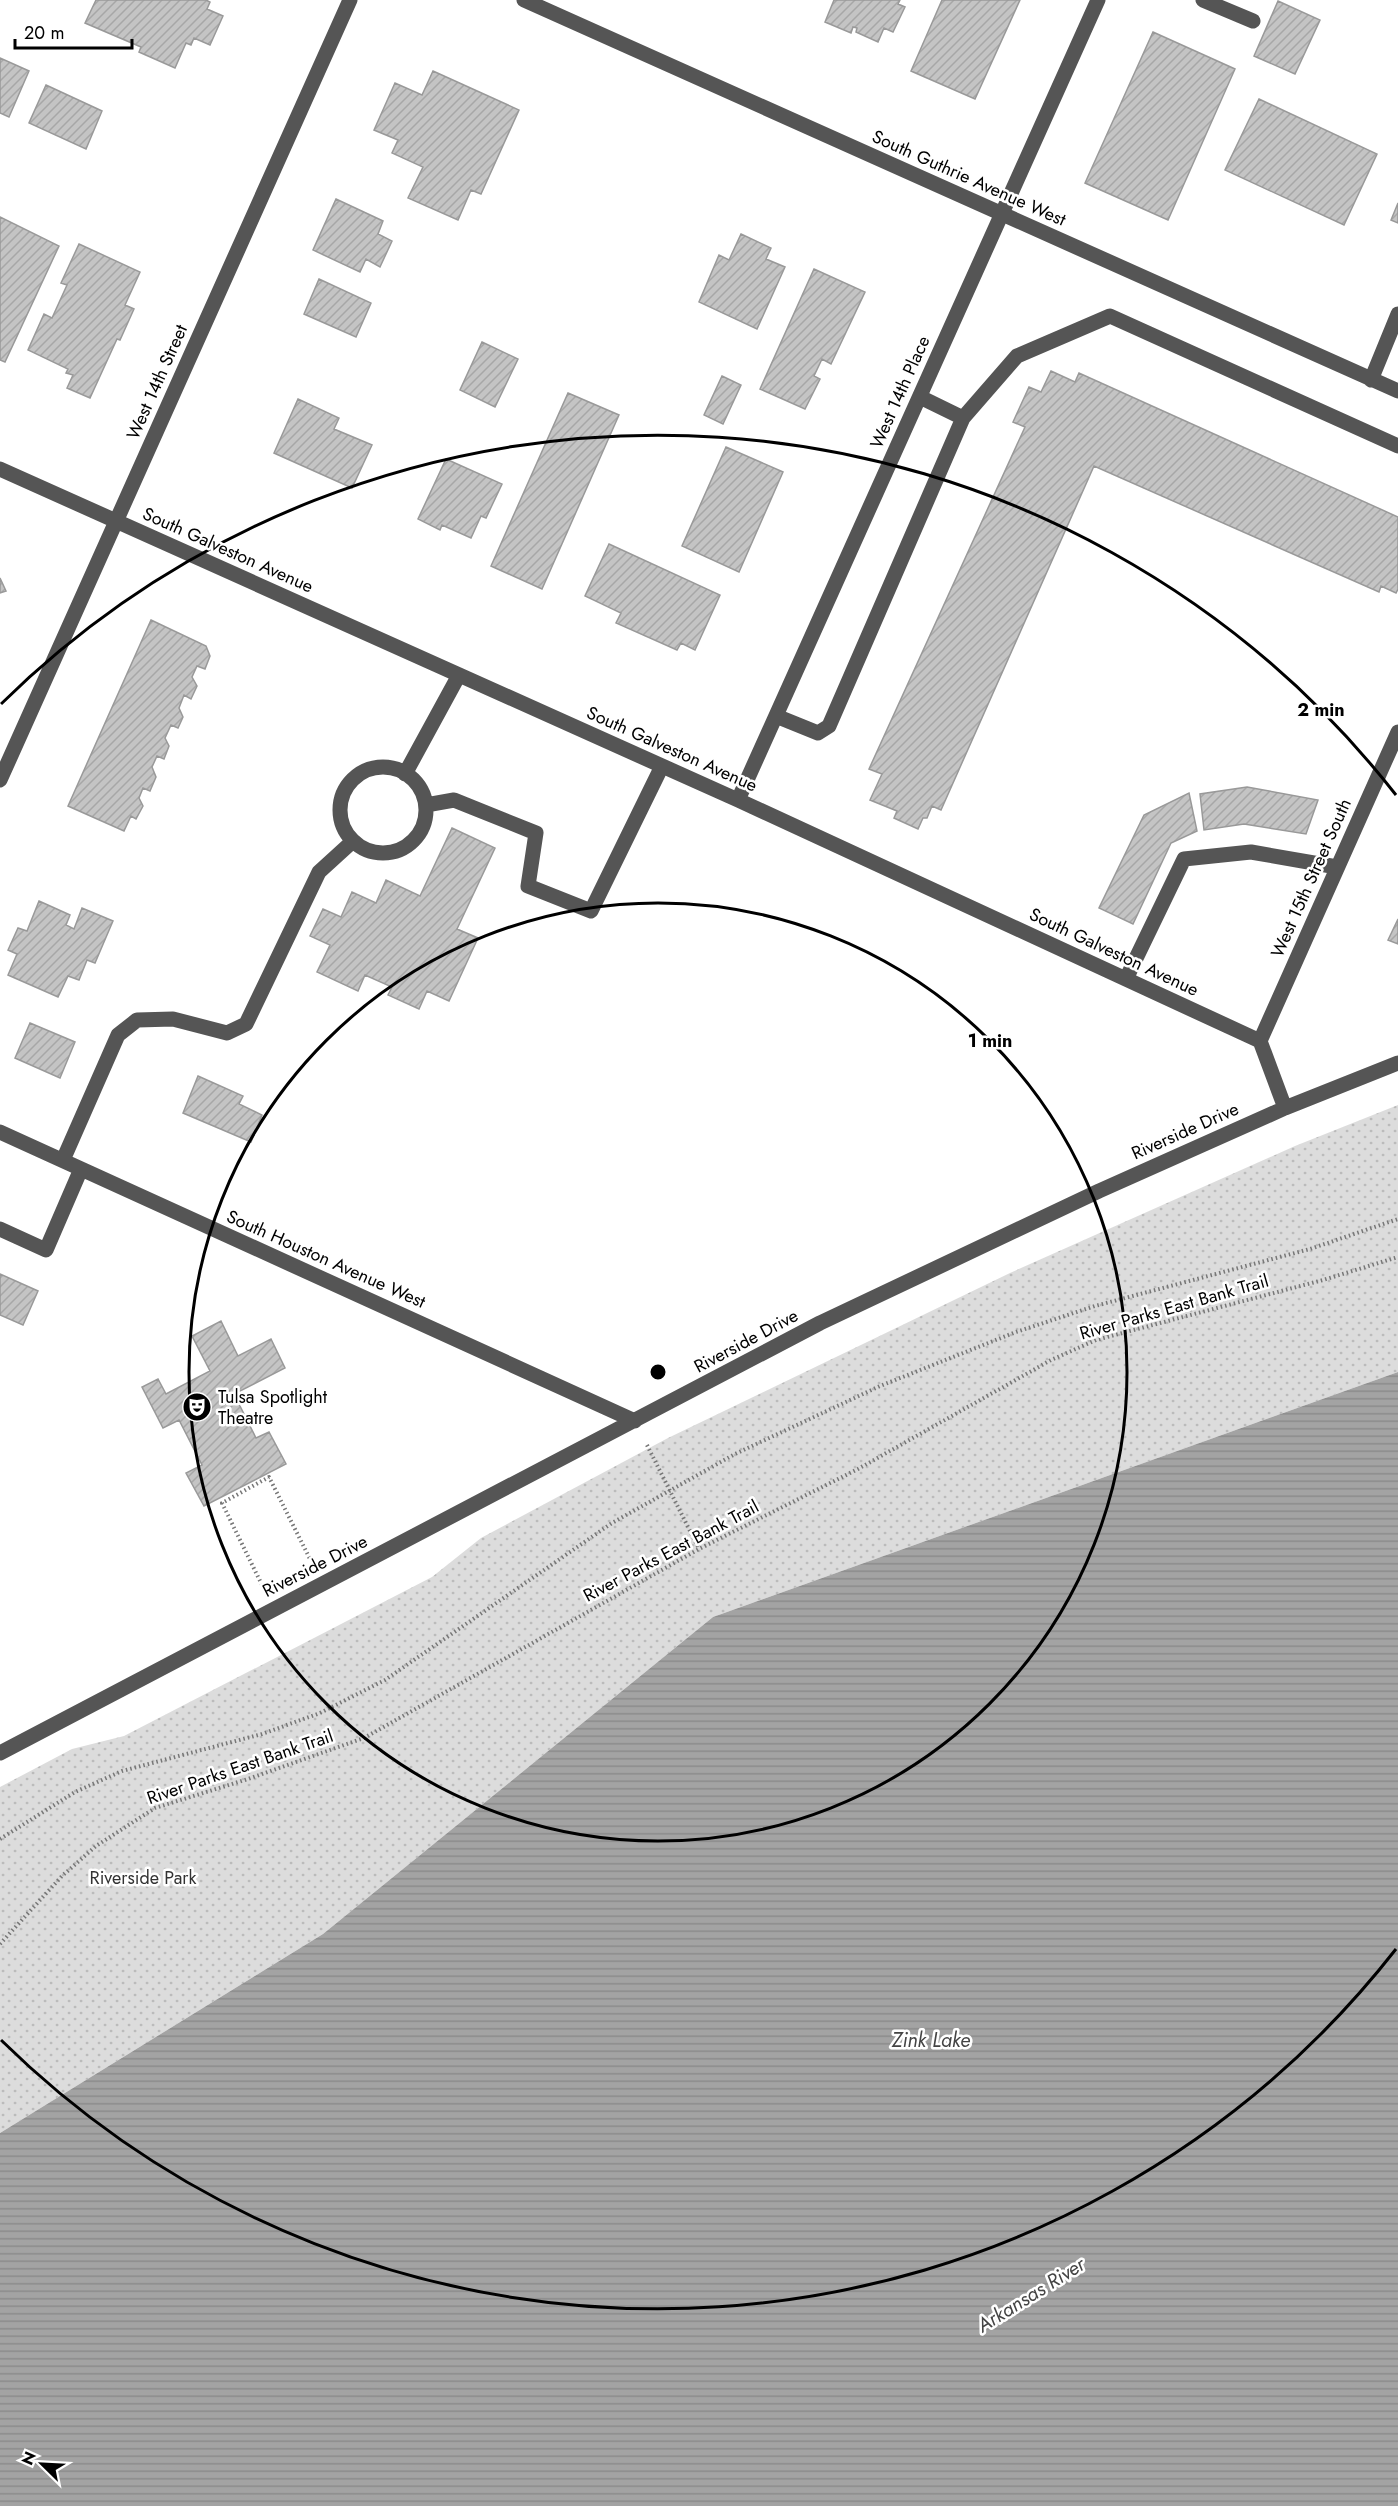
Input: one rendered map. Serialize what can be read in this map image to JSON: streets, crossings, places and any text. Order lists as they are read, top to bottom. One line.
{"streets":{"street":["South Guthrie Avenue West","West 14th Street","West 14th Place","South Galveston Avenue","West 15th Street South","Riverside Drive","South Houston Avenue West"],"path":["River Parks East Bank Trail"]},"crossings":[["South Guthrie Avenue West","West 14th Place"],["West 14th Street","South Galveston Avenue"],["West 14th Place","South Galveston Avenue"],["South Galveston Avenue","West 15th Street South"],["Riverside Drive","South Houston Avenue West"]],"water":["Zink Lake","Arkansas River"],"parks":["Riverside Park"],"places":{"theatre":["Tulsa Spotlight Theatre"]},"scale_bar":"20 m","north":"top left","rings":["2 min","1 min"]}
